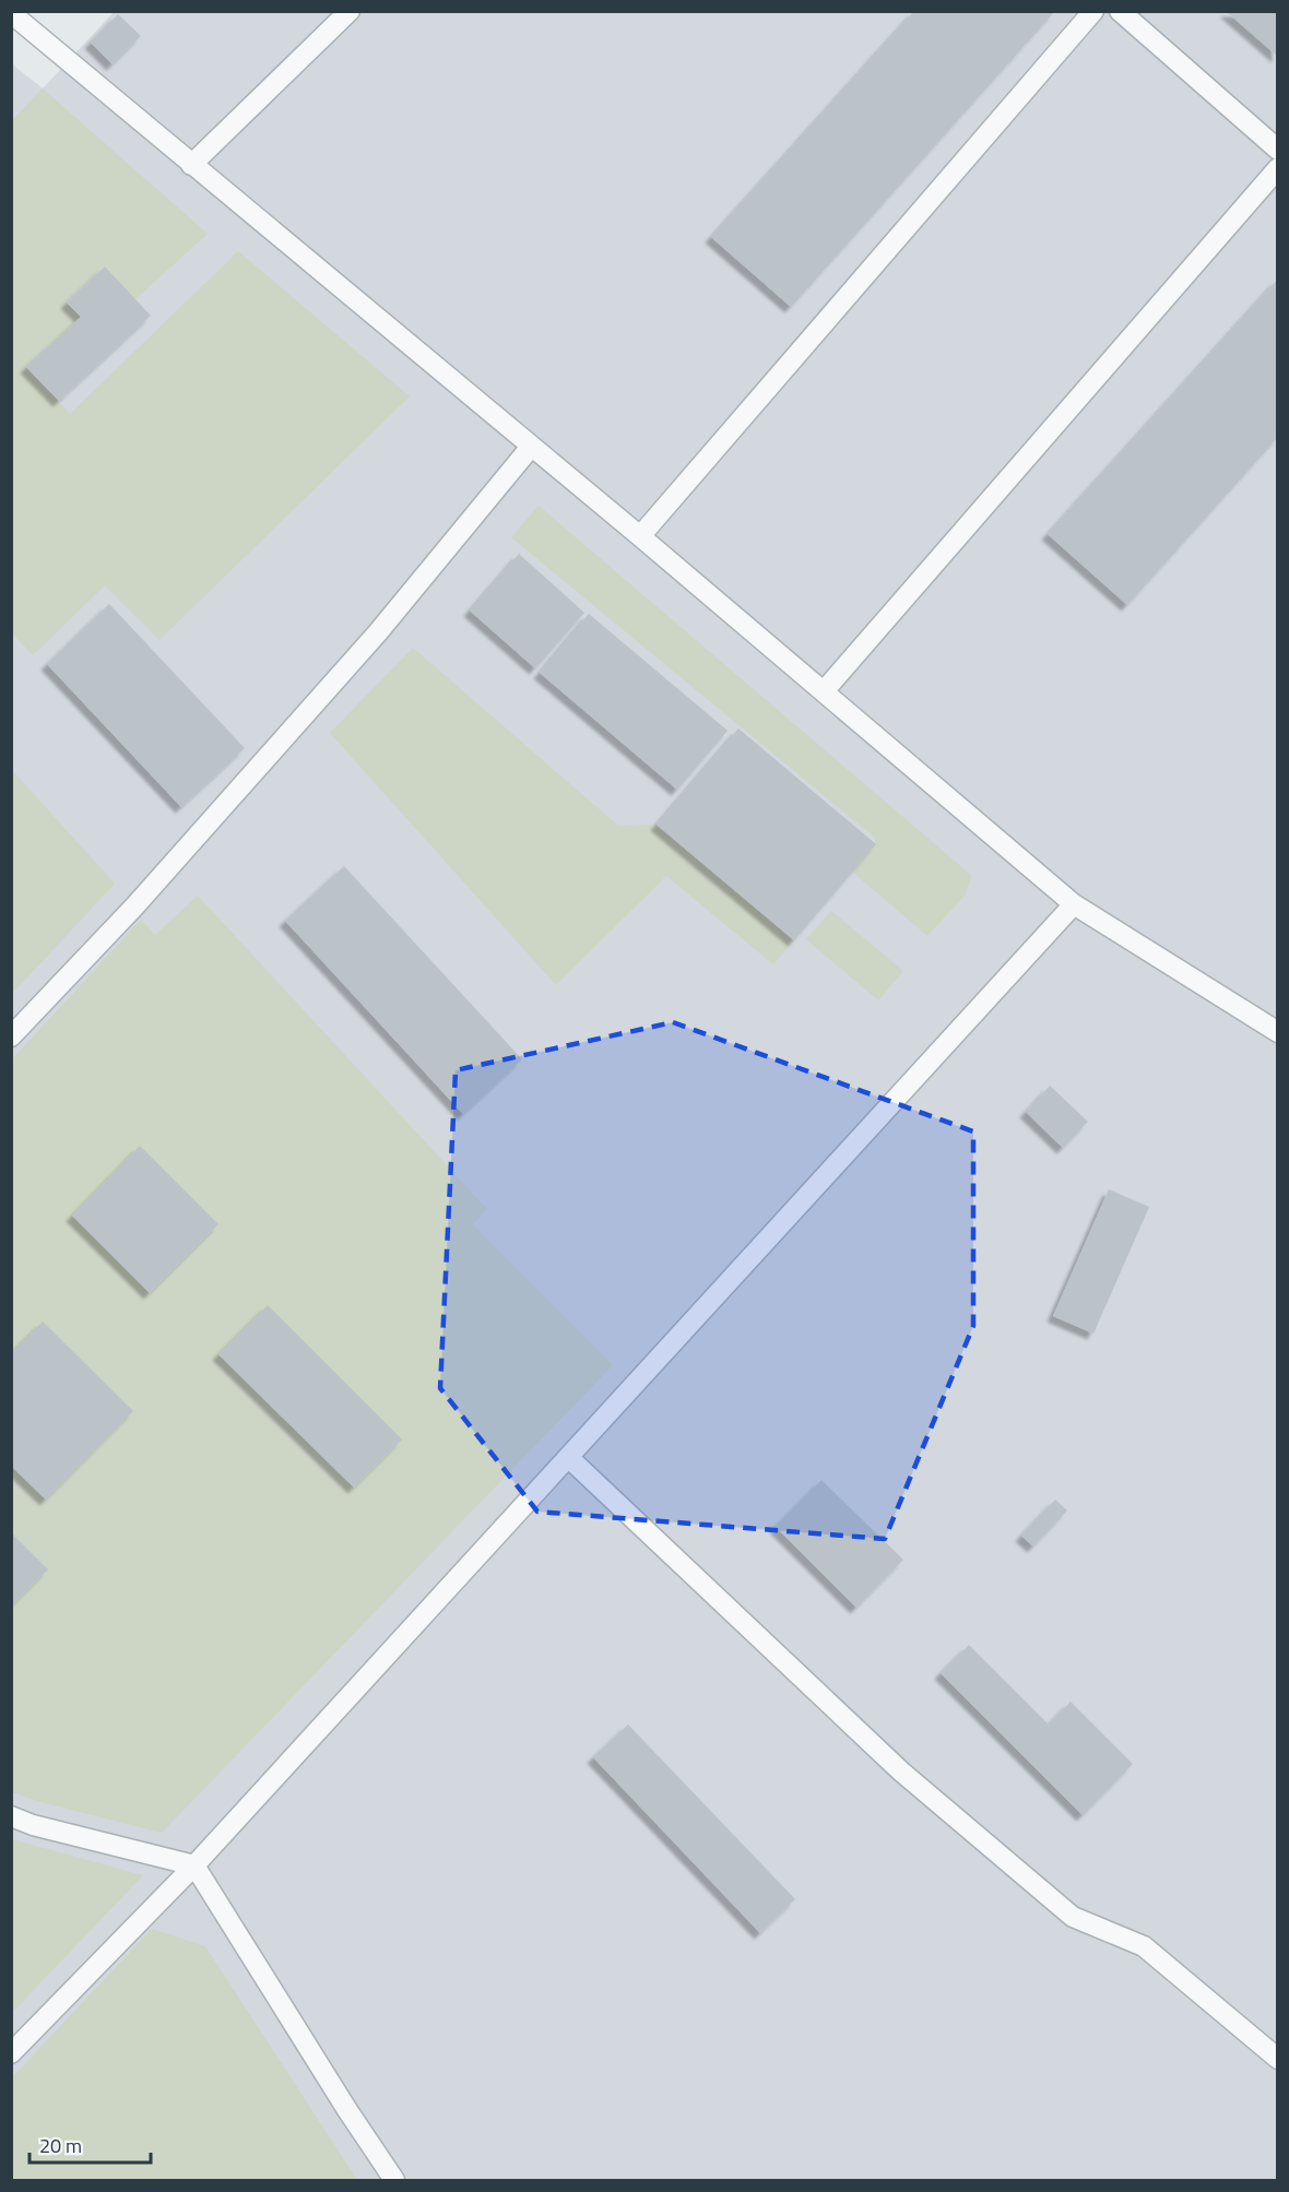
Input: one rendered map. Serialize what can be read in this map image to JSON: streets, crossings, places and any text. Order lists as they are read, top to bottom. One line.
{"scale_bar":"20 m"}
